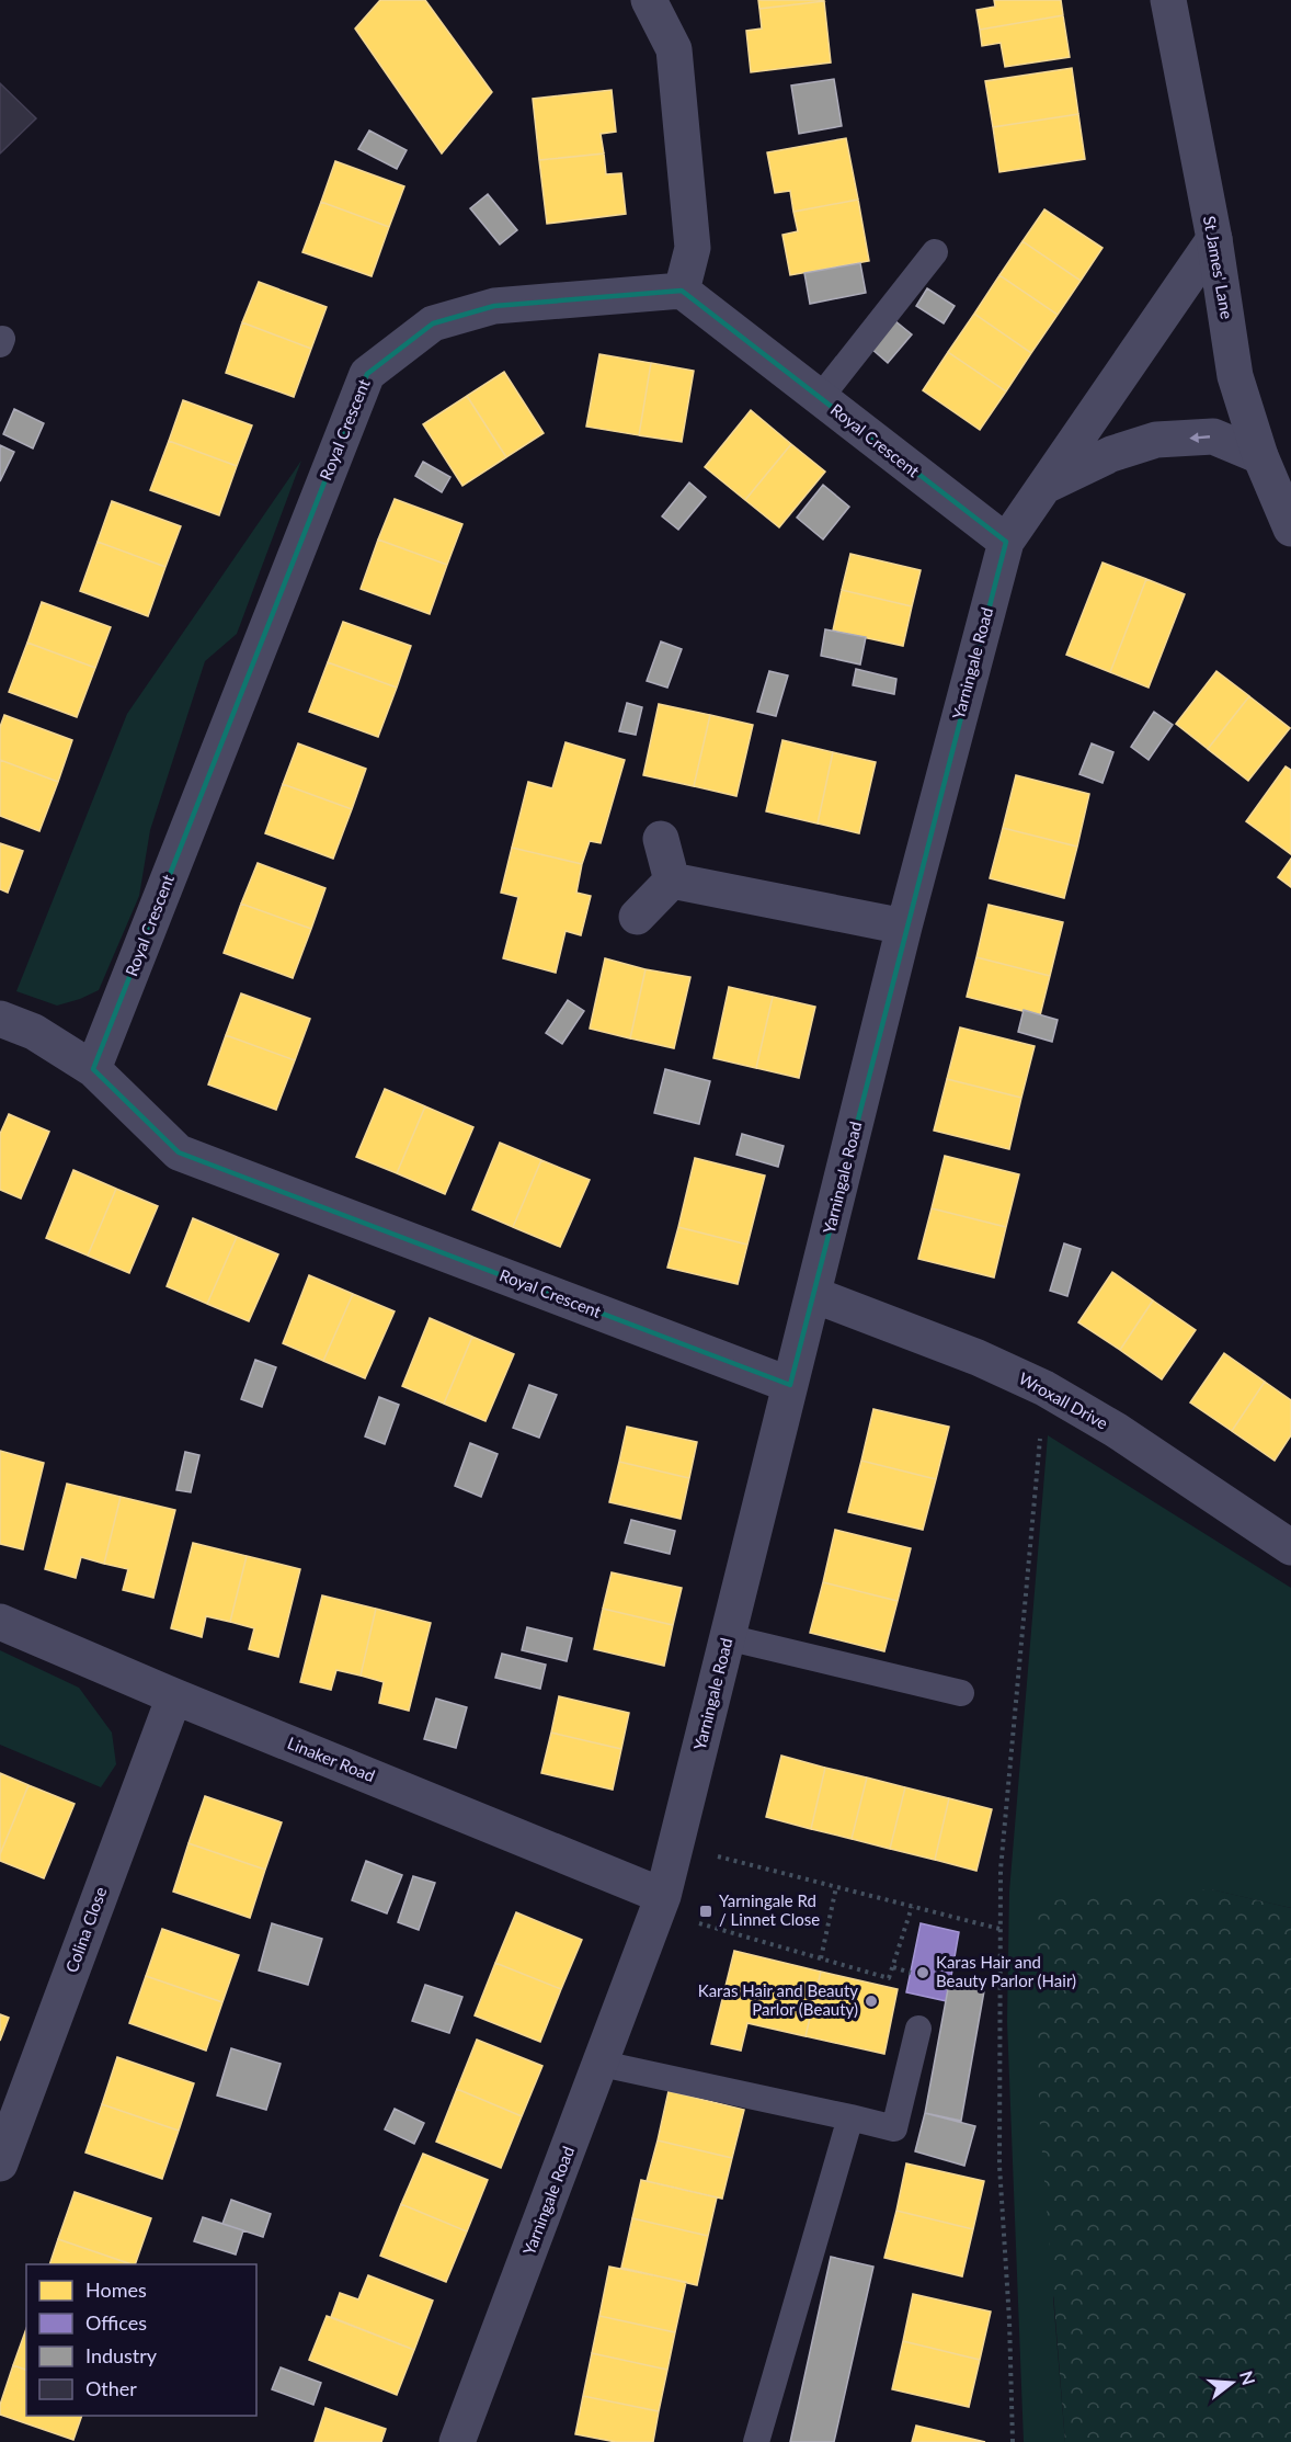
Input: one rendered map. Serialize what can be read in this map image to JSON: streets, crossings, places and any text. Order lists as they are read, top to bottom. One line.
{"streets":{"street":["St James' Lane","Royal Crescent","Yarningale Road","Wroxall Drive","Linaker Road","Colina Close"]},"crossings":[["St James' Lane","Yarningale Road"],["Royal Crescent","Yarningale Road"],["Yarningale Road","Wroxall Drive"],["Yarningale Road","Linaker Road"],["Linaker Road","Colina Close"]],"places":{"transit":["Yarningale Rd / Linnet Close"],"other":["Karas Hair and Beauty Parlor (Hair)","Karas Hair and Beauty Parlor (Beauty)"]},"legend":["Homes","Offices","Industry","Other"],"north":"right"}
